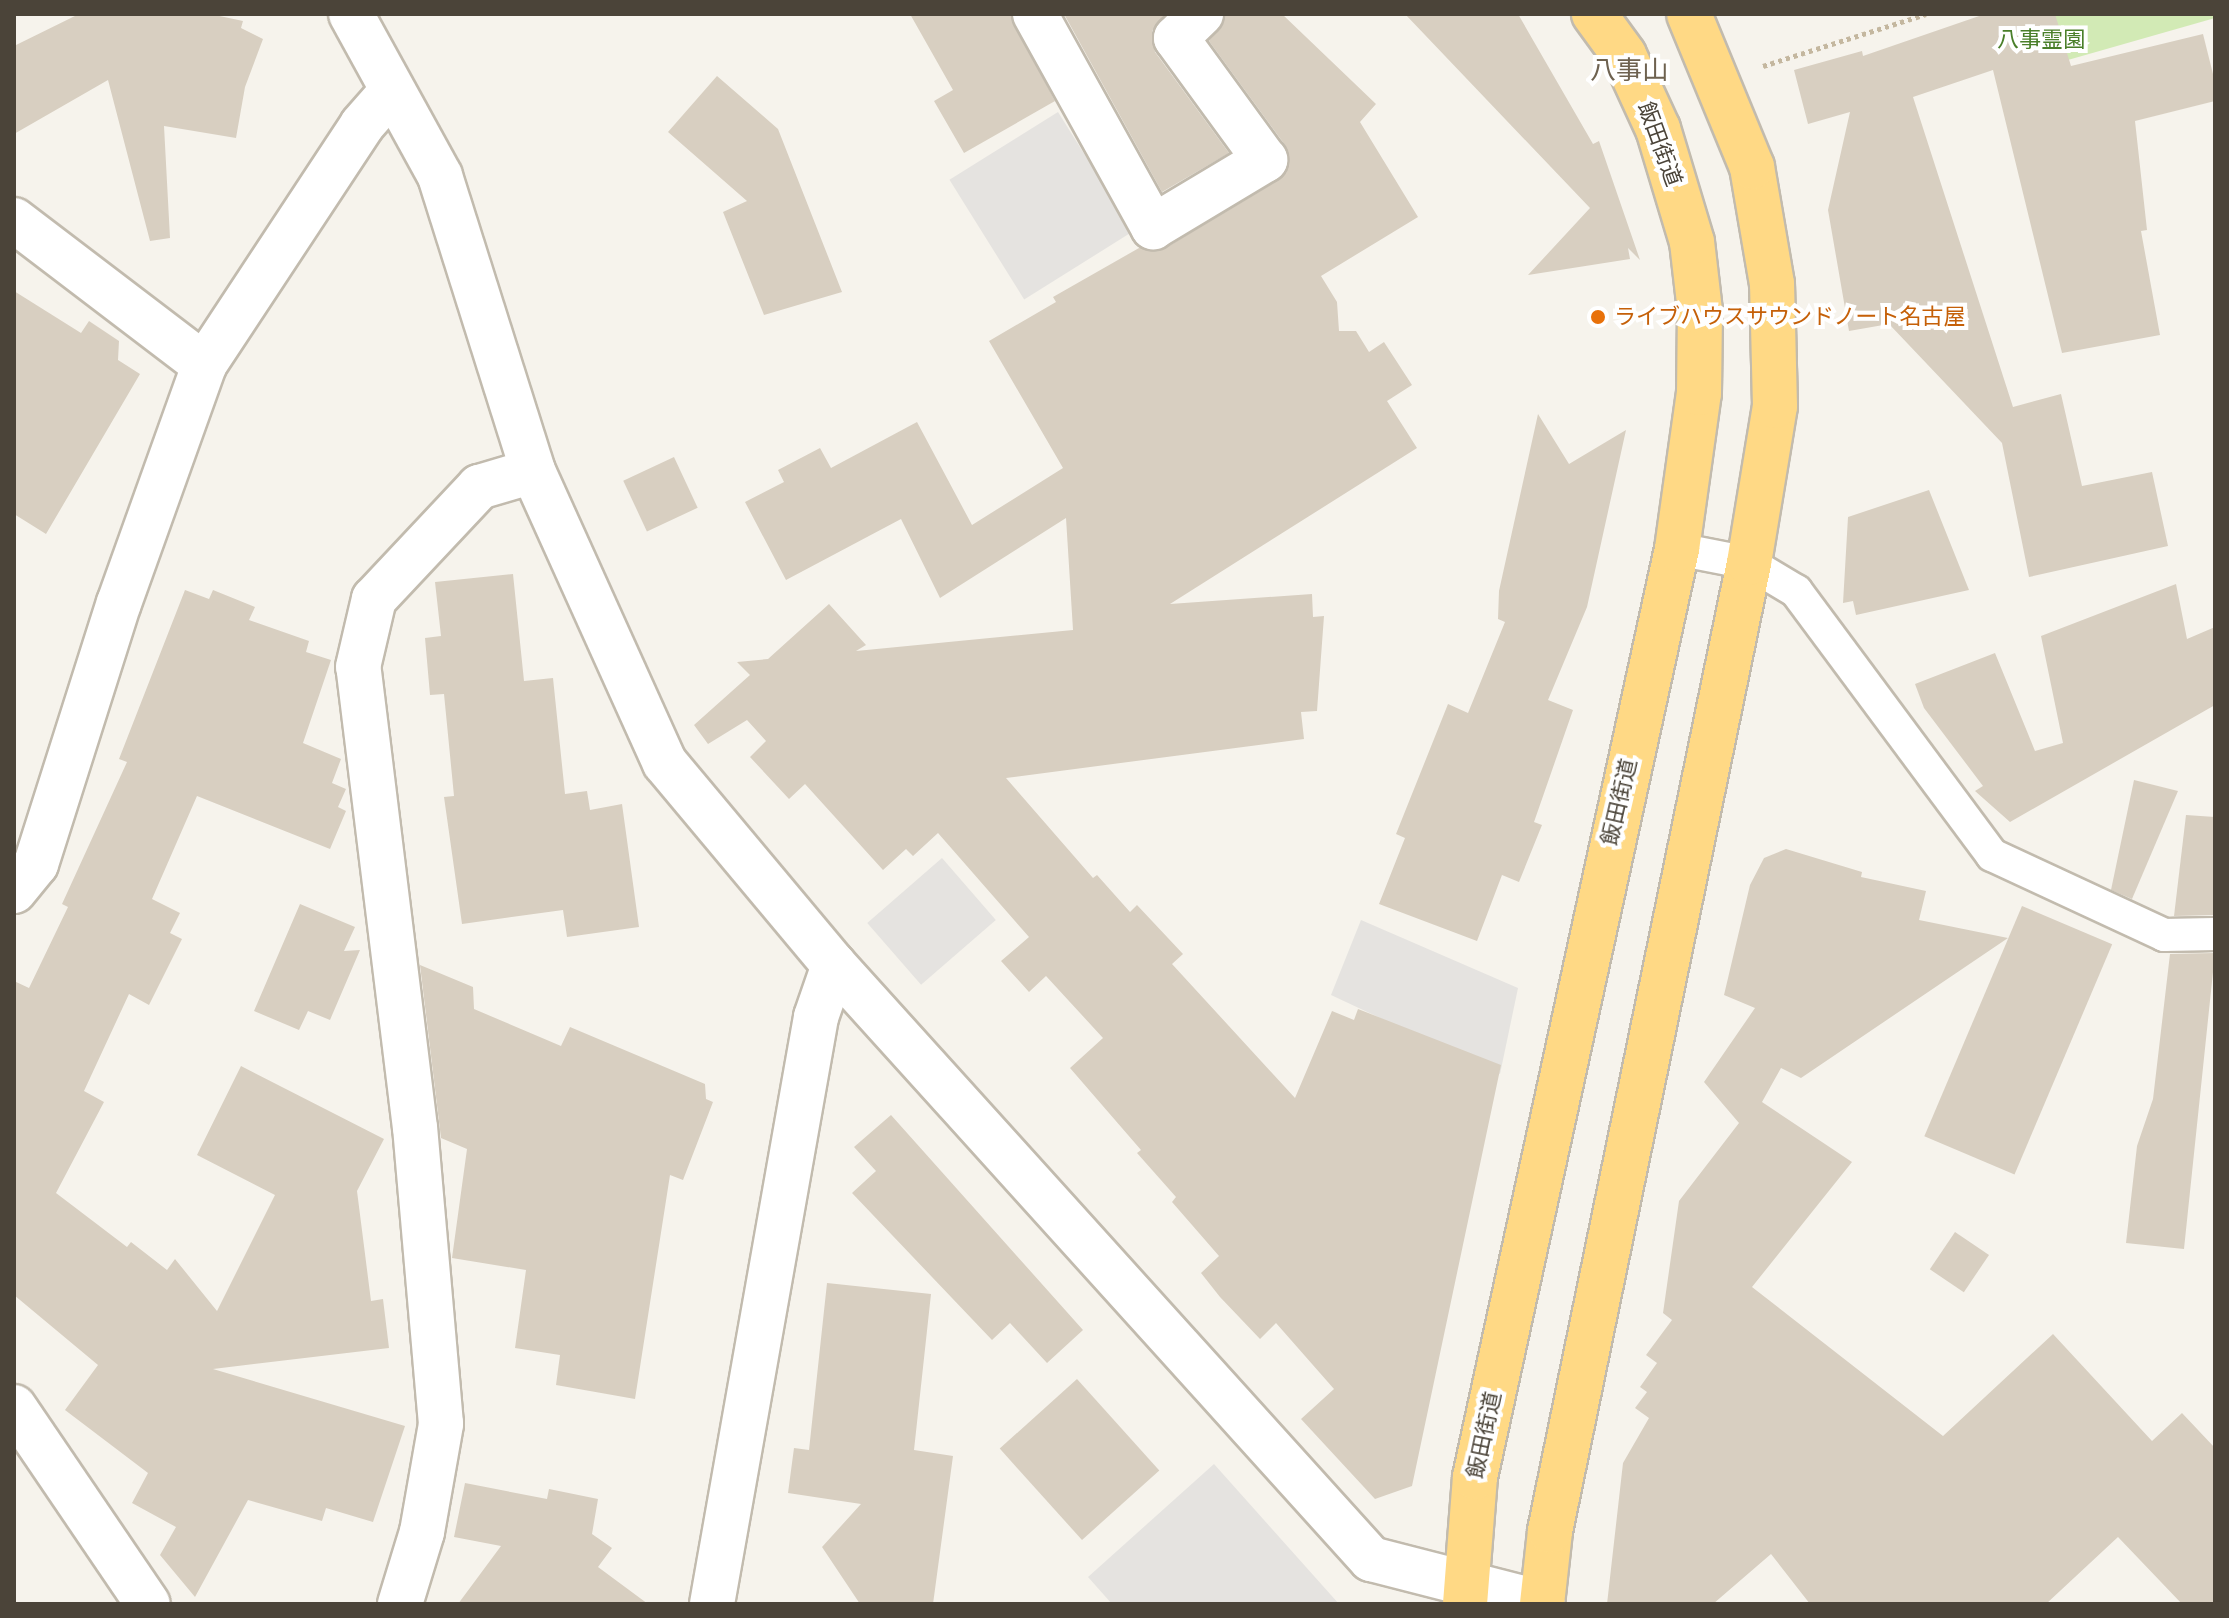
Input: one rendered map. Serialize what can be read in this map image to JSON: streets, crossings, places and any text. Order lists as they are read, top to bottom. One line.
{"streets":{"highway":["飯田街道"]},"districts":["八事山"],"parks":["八事霊園"],"places":["ライブハウスサウンドノート名古屋"]}
